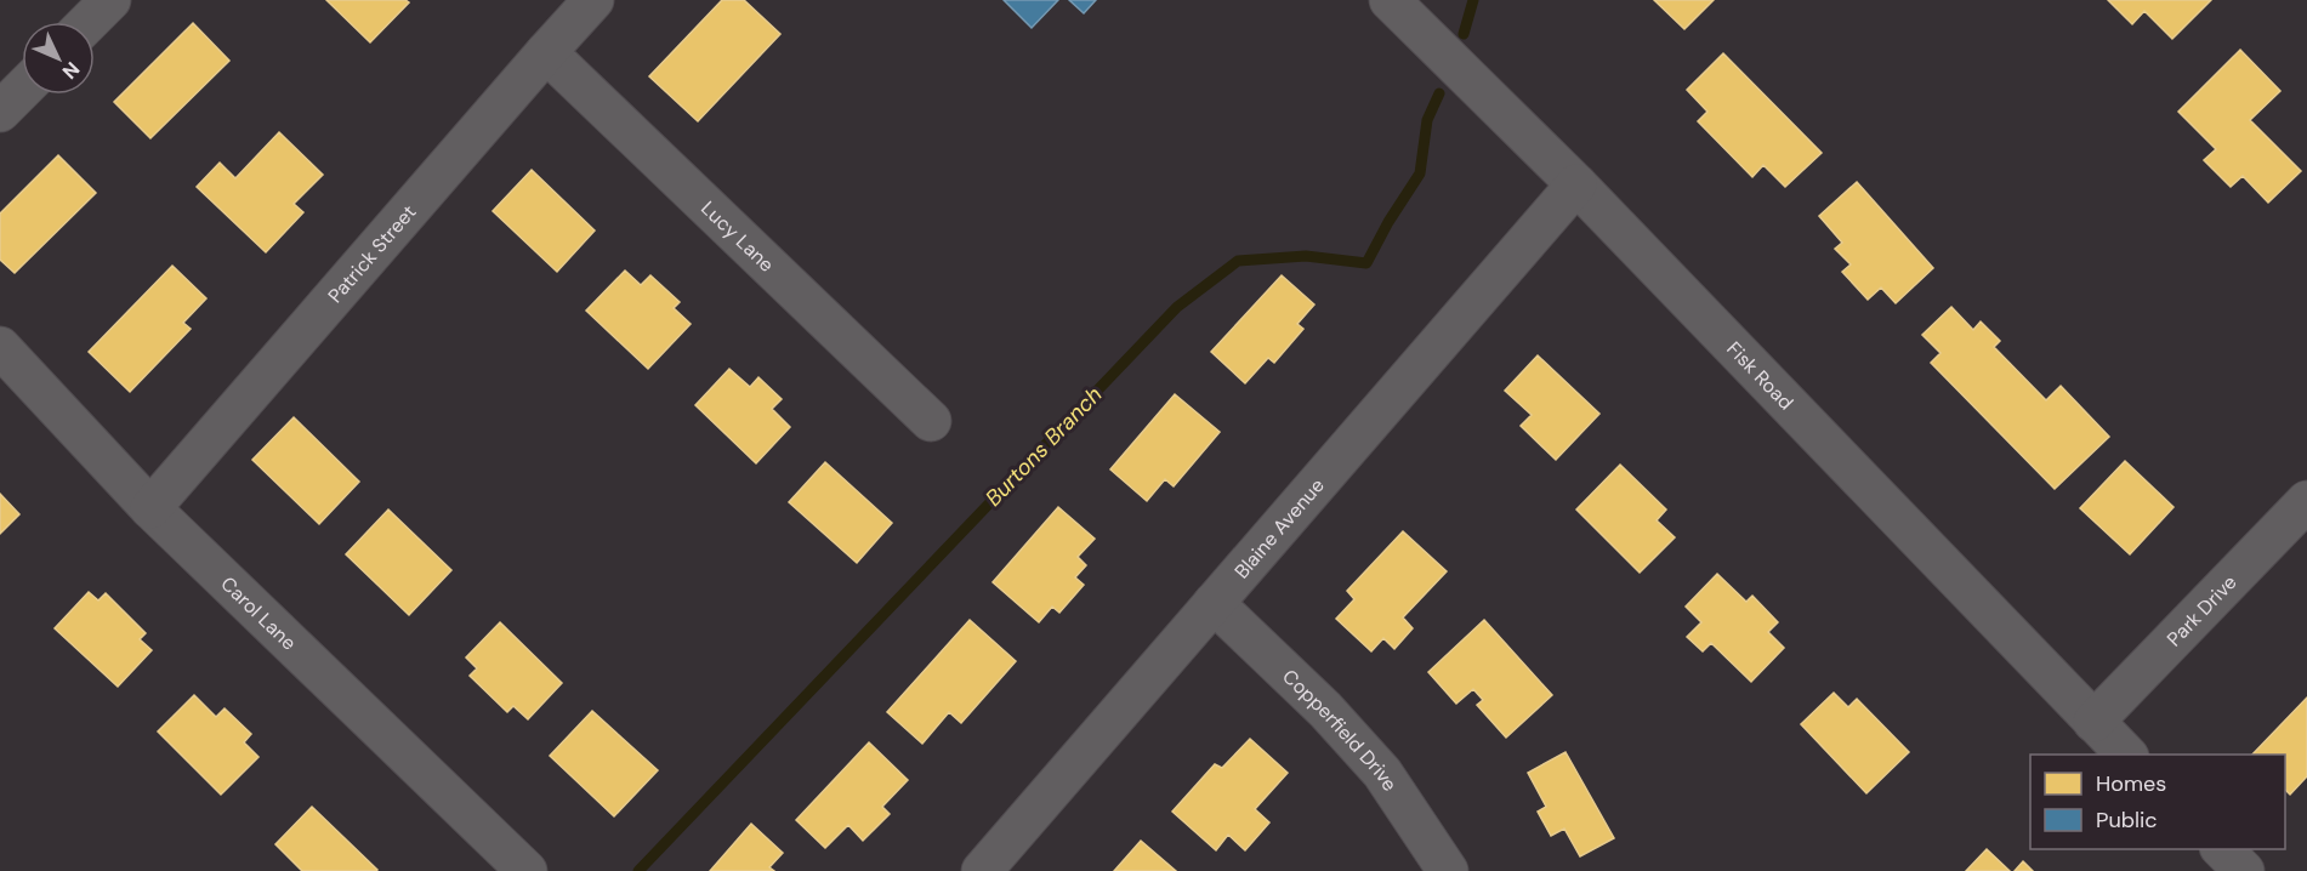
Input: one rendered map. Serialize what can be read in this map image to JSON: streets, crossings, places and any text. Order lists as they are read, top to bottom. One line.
{"streets":{"street":["Lucy Lane","Patrick Street","Fisk Road","Blaine Avenue","Park Drive","Carol Lane","Copperfield Drive"]},"crossings":[["Lucy Lane","Patrick Street"],["Patrick Street","Carol Lane"],["Fisk Road","Blaine Avenue"],["Fisk Road","Park Drive"],["Blaine Avenue","Copperfield Drive"]],"water":["Burtons Branch"],"legend":["Homes","Public"],"north":"bottom right"}
